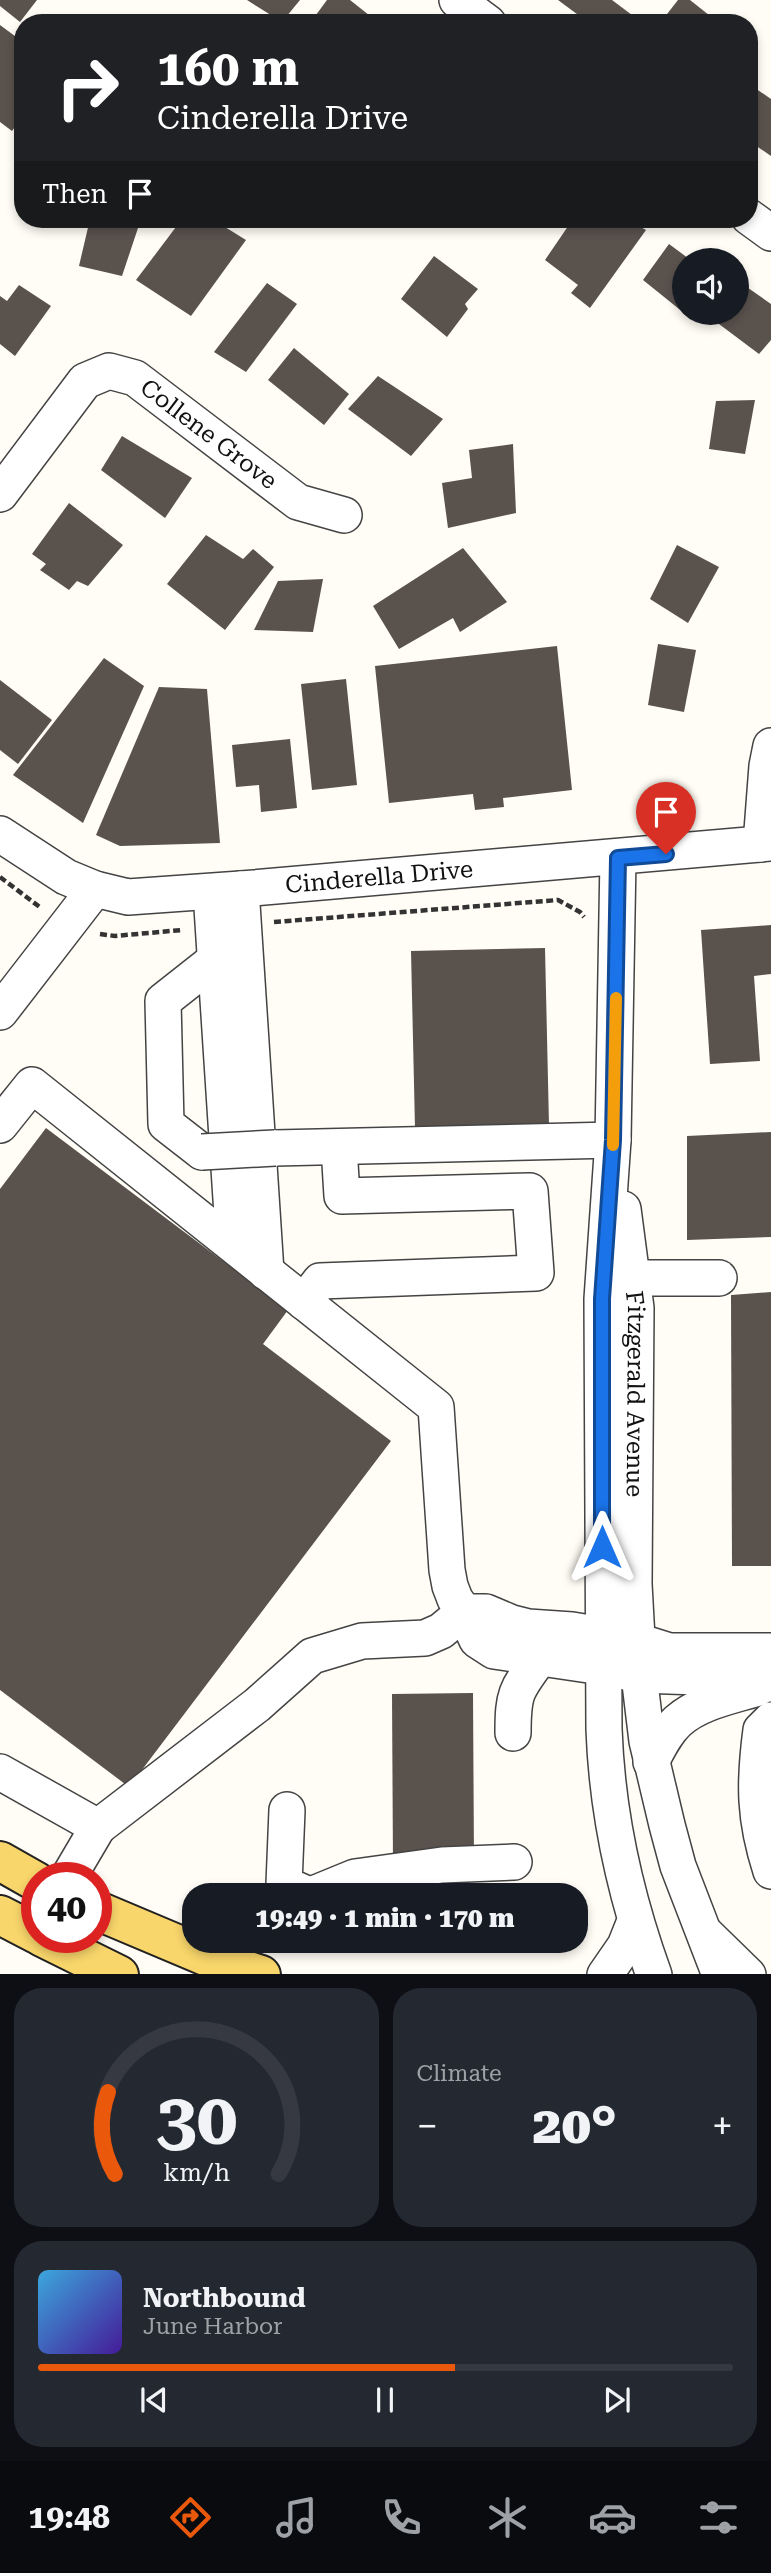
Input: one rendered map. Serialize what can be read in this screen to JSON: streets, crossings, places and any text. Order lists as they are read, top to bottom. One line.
{"streets":{"street":["Collene Grove","Cinderella Drive","Fitzgerald Avenue"]},"crossings":[["Cinderella Drive","Fitzgerald Avenue"]],"page":{"turn":["160 m","Cinderella Drive"],"then":"Then","limit":"40","trip":"19:49 · 1 min · 170 m","tile":"Climate","heat":["−","20°","+"],"song":["Northbound","June Harbor"],"tabs":"19:48","gauge":["30","km/h"]}}
